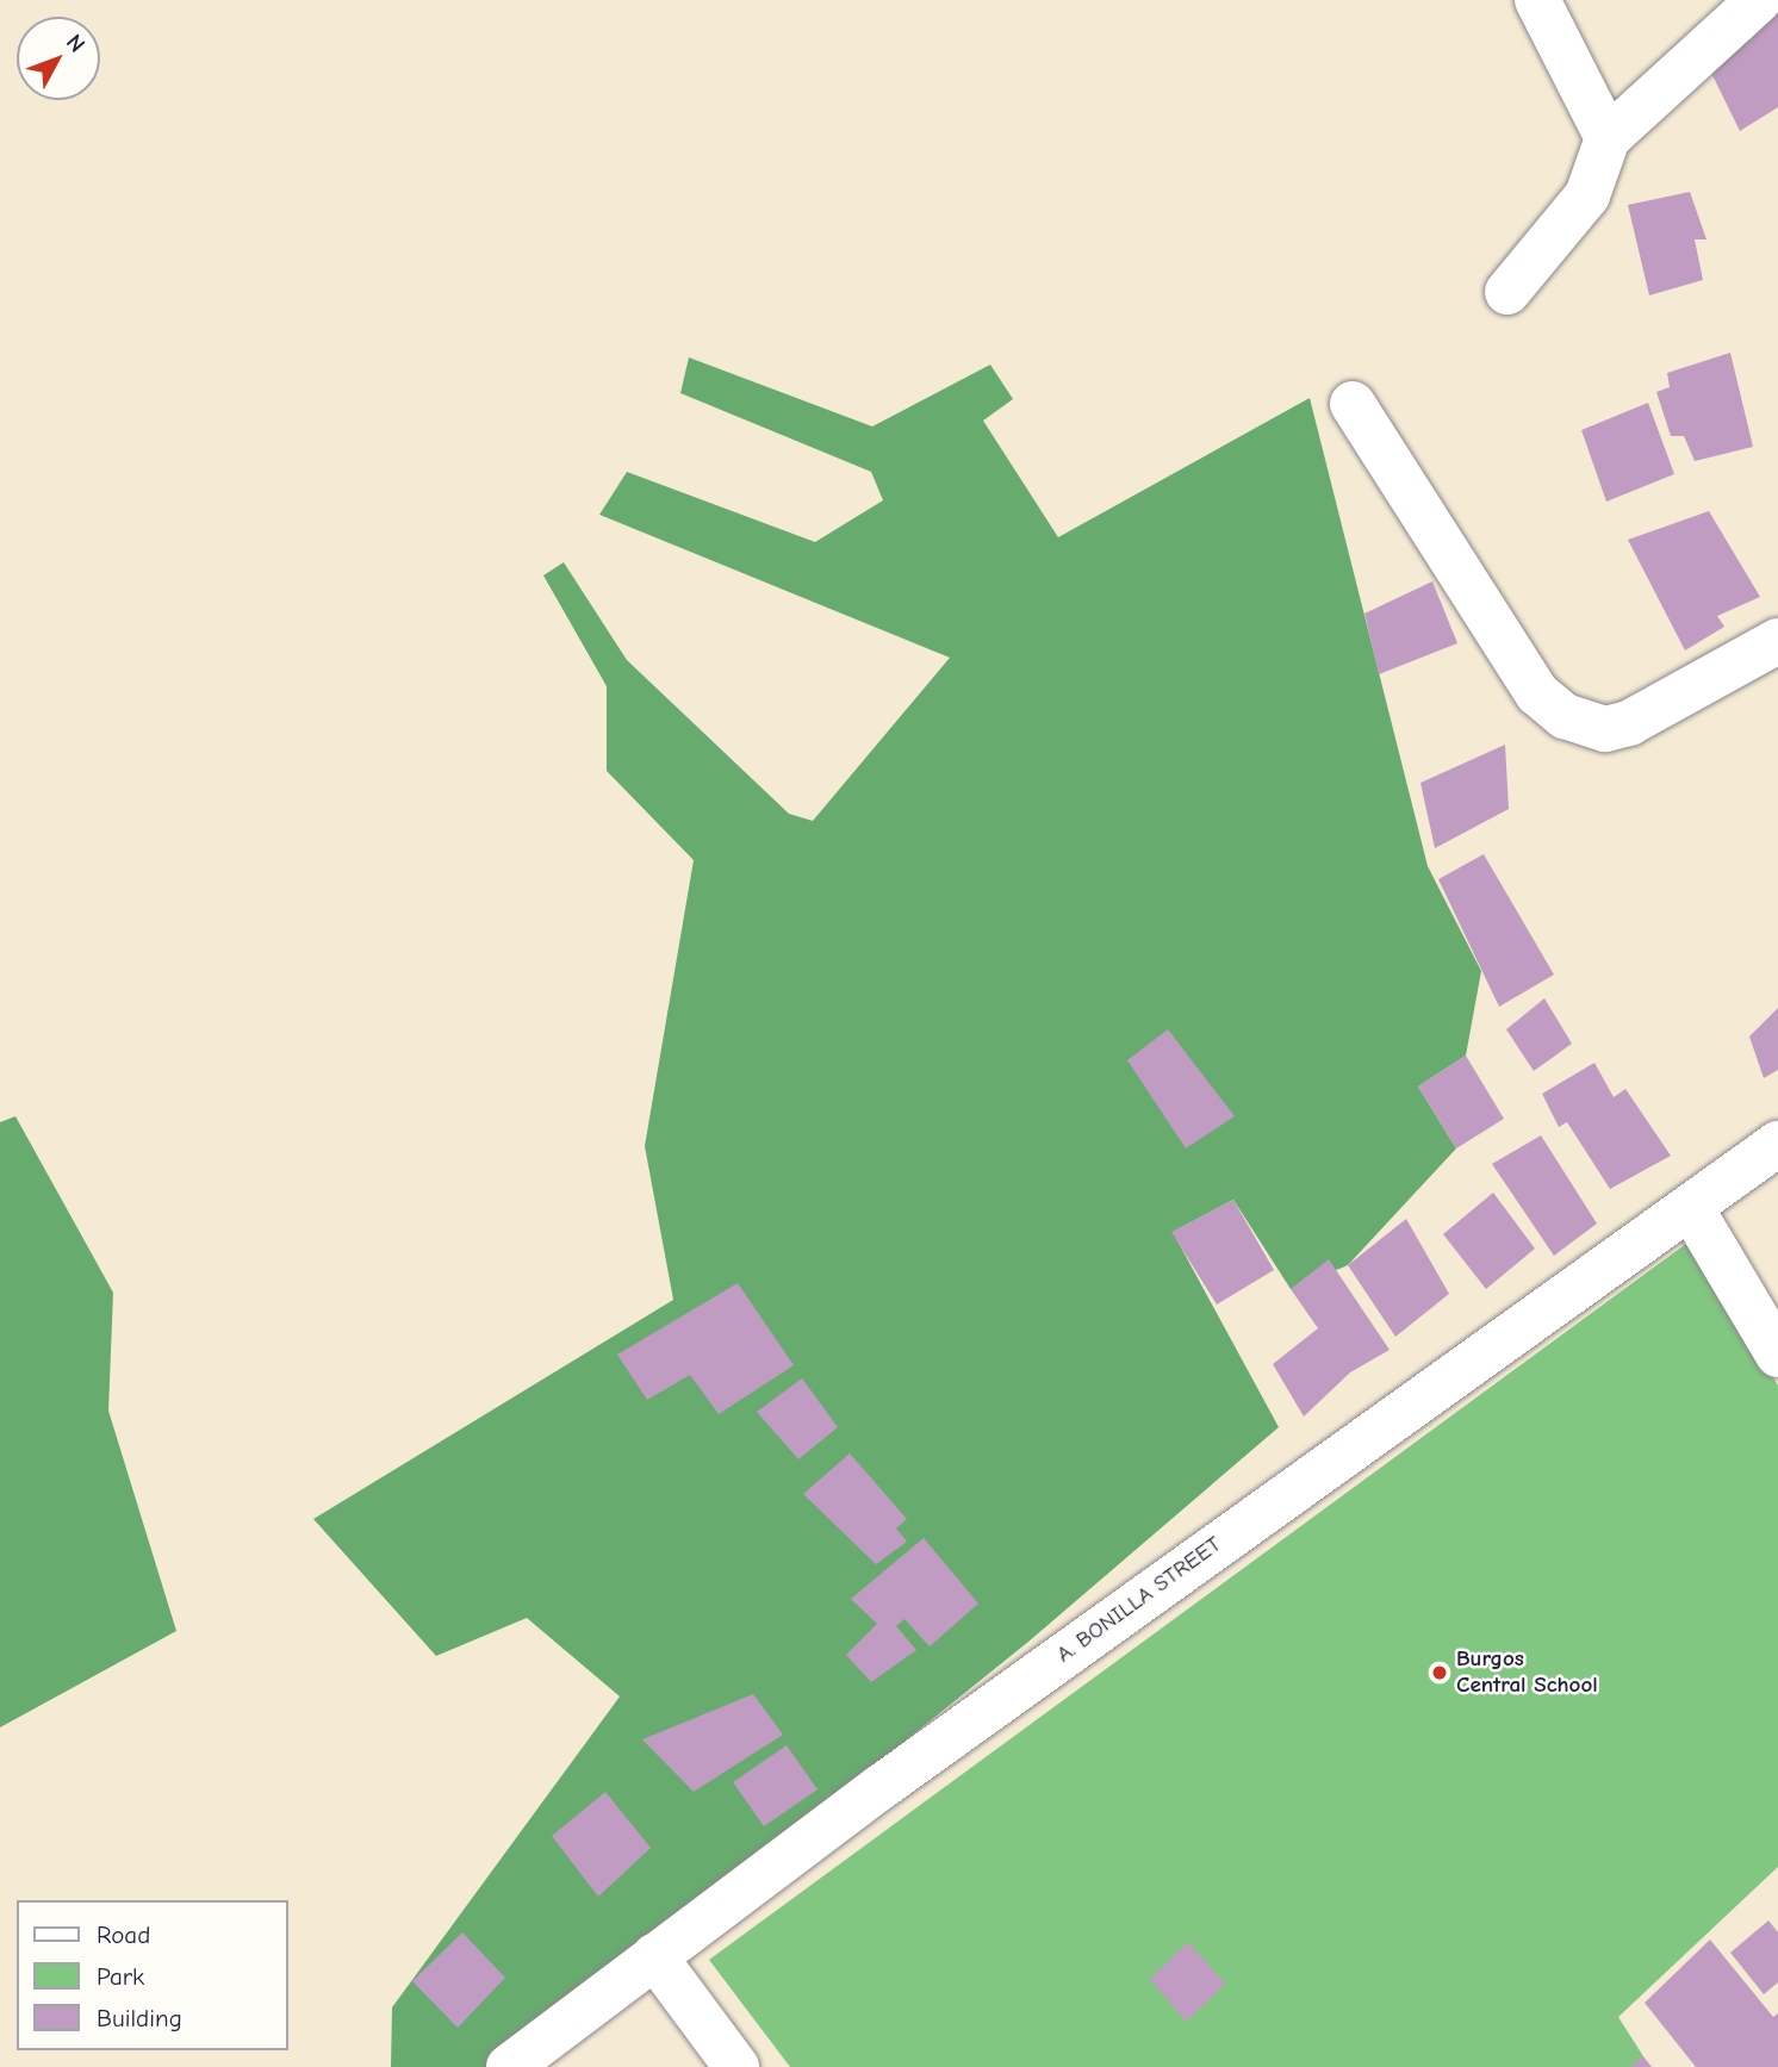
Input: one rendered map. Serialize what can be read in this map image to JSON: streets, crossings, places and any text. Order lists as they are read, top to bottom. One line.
{"streets":{"street":["A. BONILLA STREET"]},"places":["Burgos Central School"],"legend":["Road","Park","Building"],"north":"top right"}
